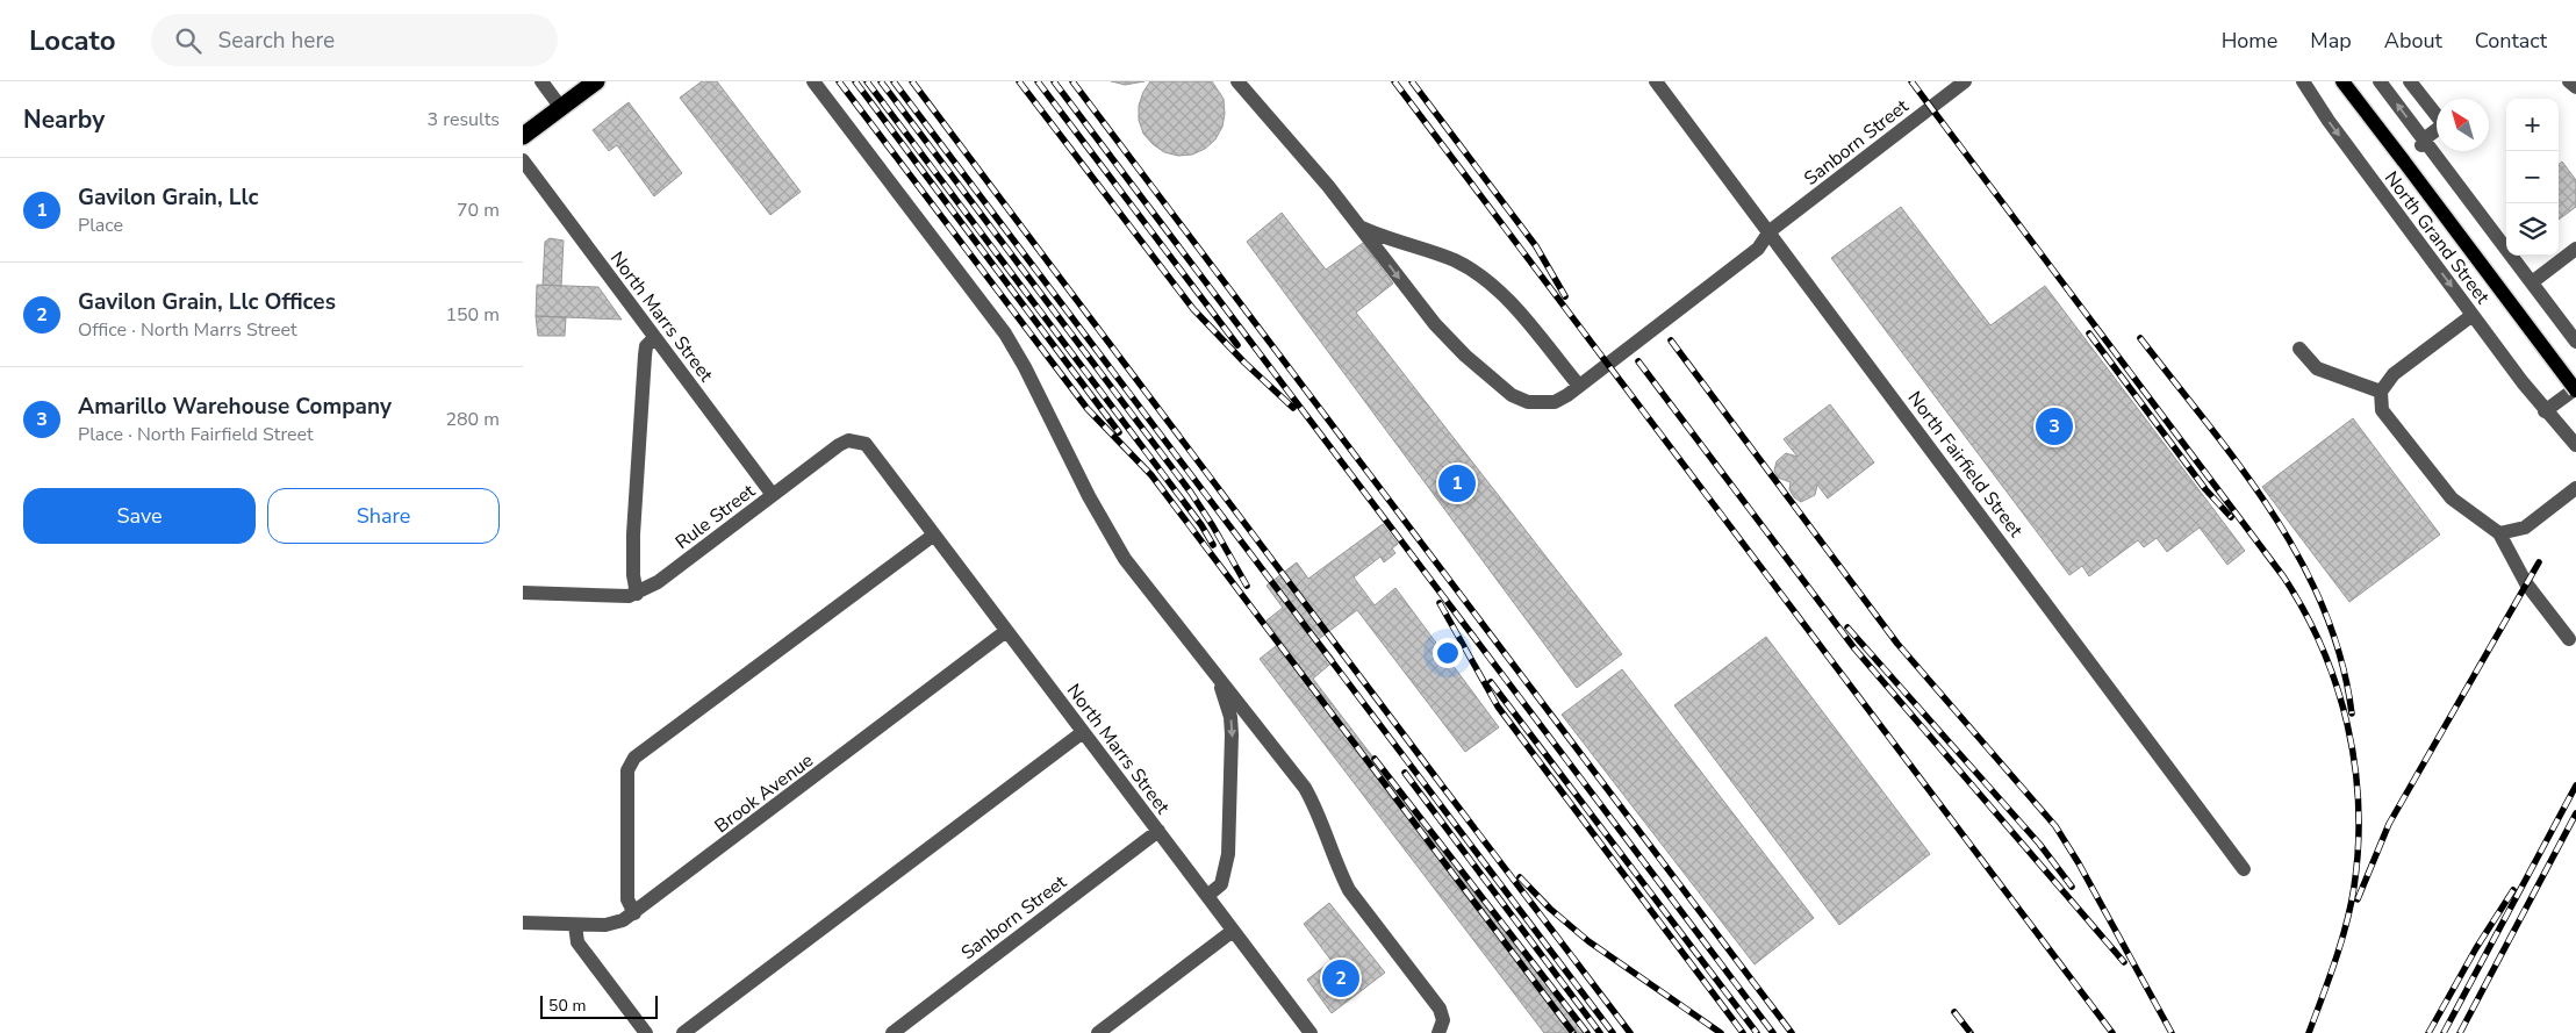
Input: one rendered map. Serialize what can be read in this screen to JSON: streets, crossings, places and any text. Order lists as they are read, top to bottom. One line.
{"streets":{"main road":["North Grand Street"],"street":["Sanborn Street","North Marrs Street","North Fairfield Street","Rule Street","Brook Avenue"]},"crossings":[["Sanborn Street","North Marrs Street"],["Sanborn Street","North Fairfield Street"],["North Marrs Street","Rule Street"],["North Marrs Street","Brook Avenue"]],"scale_bar":"50 m","north":"top left","page":{"header":"Locato","search":"Search here","nav":["Home","Map","About","Contact"],"heading":["Nearby","3 results"],"map_buttons":["+","−"],"list":[{"mark":"1","name":"Gavilon Grain, Llc","note":"Place","value":"70 m"},{"mark":"2","name":"Gavilon Grain, Llc Offices","note":"Office · North Marrs Street","value":"150 m"},{"mark":"3","name":"Amarillo Warehouse Company","note":"Place · North Fairfield Street","value":"280 m"}],"pins":["3","1","2"],"buttons":["Save","Share"],"scale":"50 m"}}
